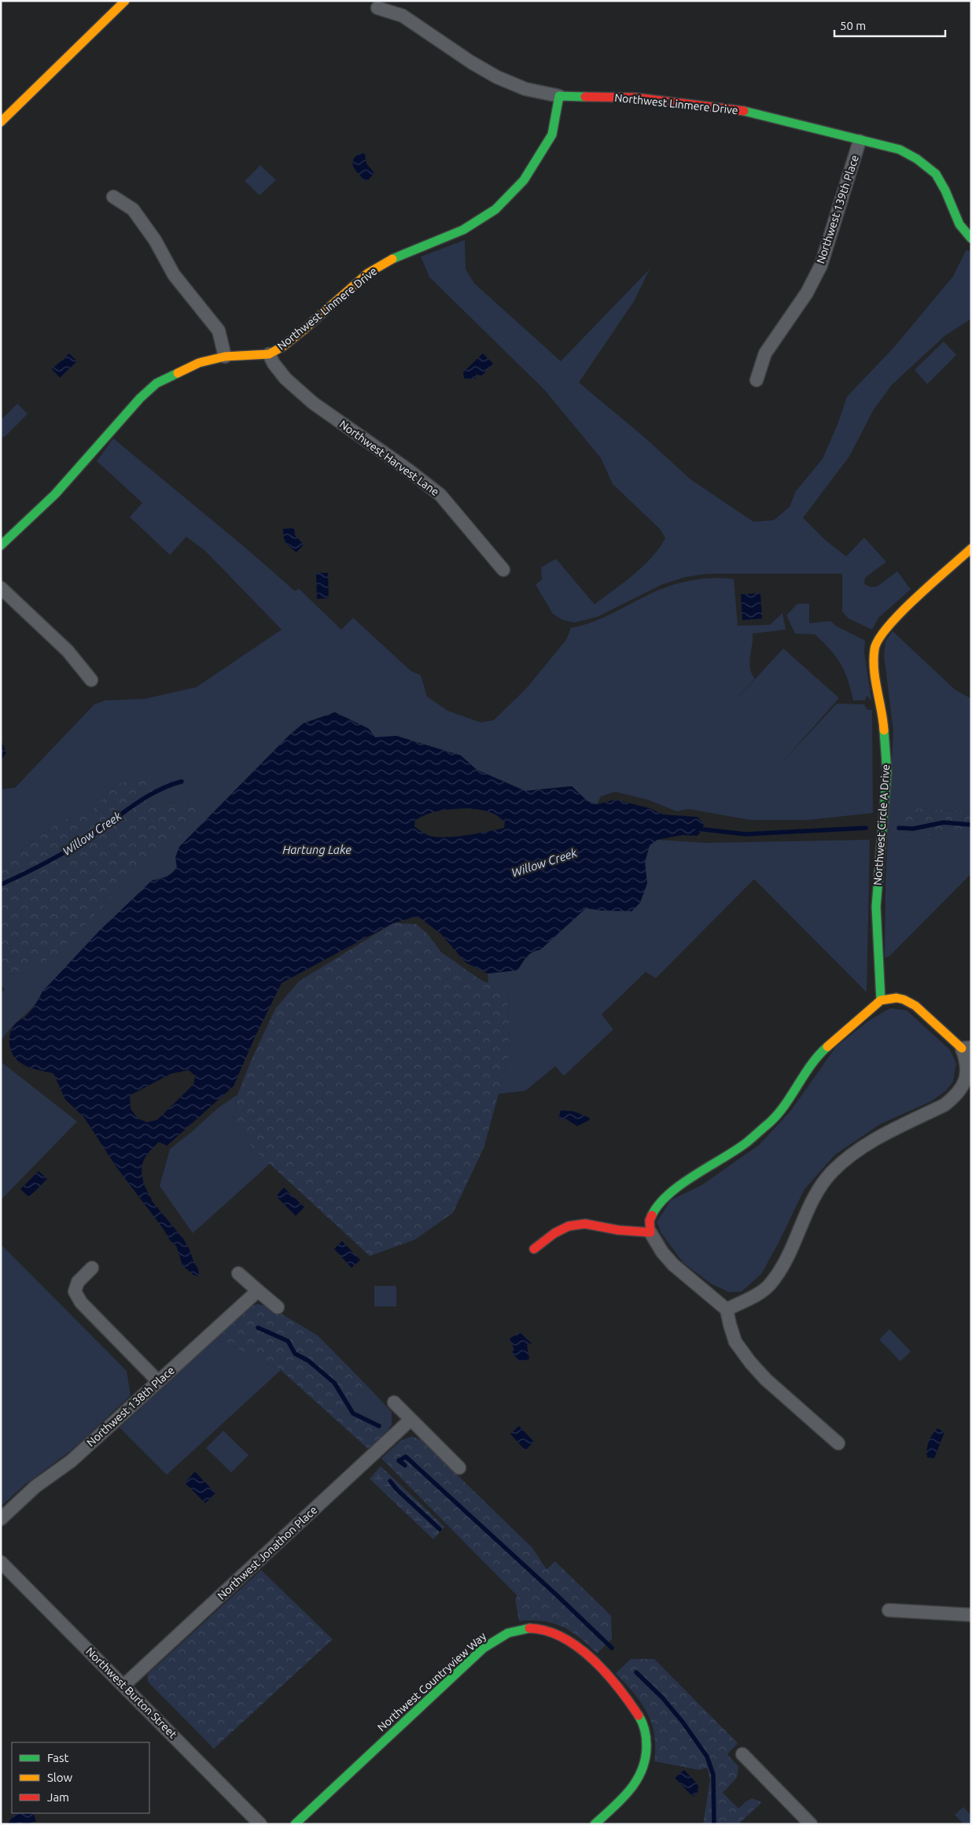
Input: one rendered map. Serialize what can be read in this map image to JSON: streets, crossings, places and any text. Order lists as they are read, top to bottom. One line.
{"streets":{"street":["Northwest Linmere Drive","Northwest 139th Place","Northwest Harvest Lane","Northwest Circle A Drive","Northwest 138th Place","Northwest Jonathon Place","Northwest Countryview Way","Northwest Burton Street"]},"crossings":[["Northwest Linmere Drive","Northwest 139th Place"],["Northwest Linmere Drive","Northwest Harvest Lane"],["Northwest Jonathon Place","Northwest Burton Street"]],"water":["Willow Creek","Hartung Lake"],"legend":["Fast","Slow","Jam"],"scale_bar":"50 m"}
